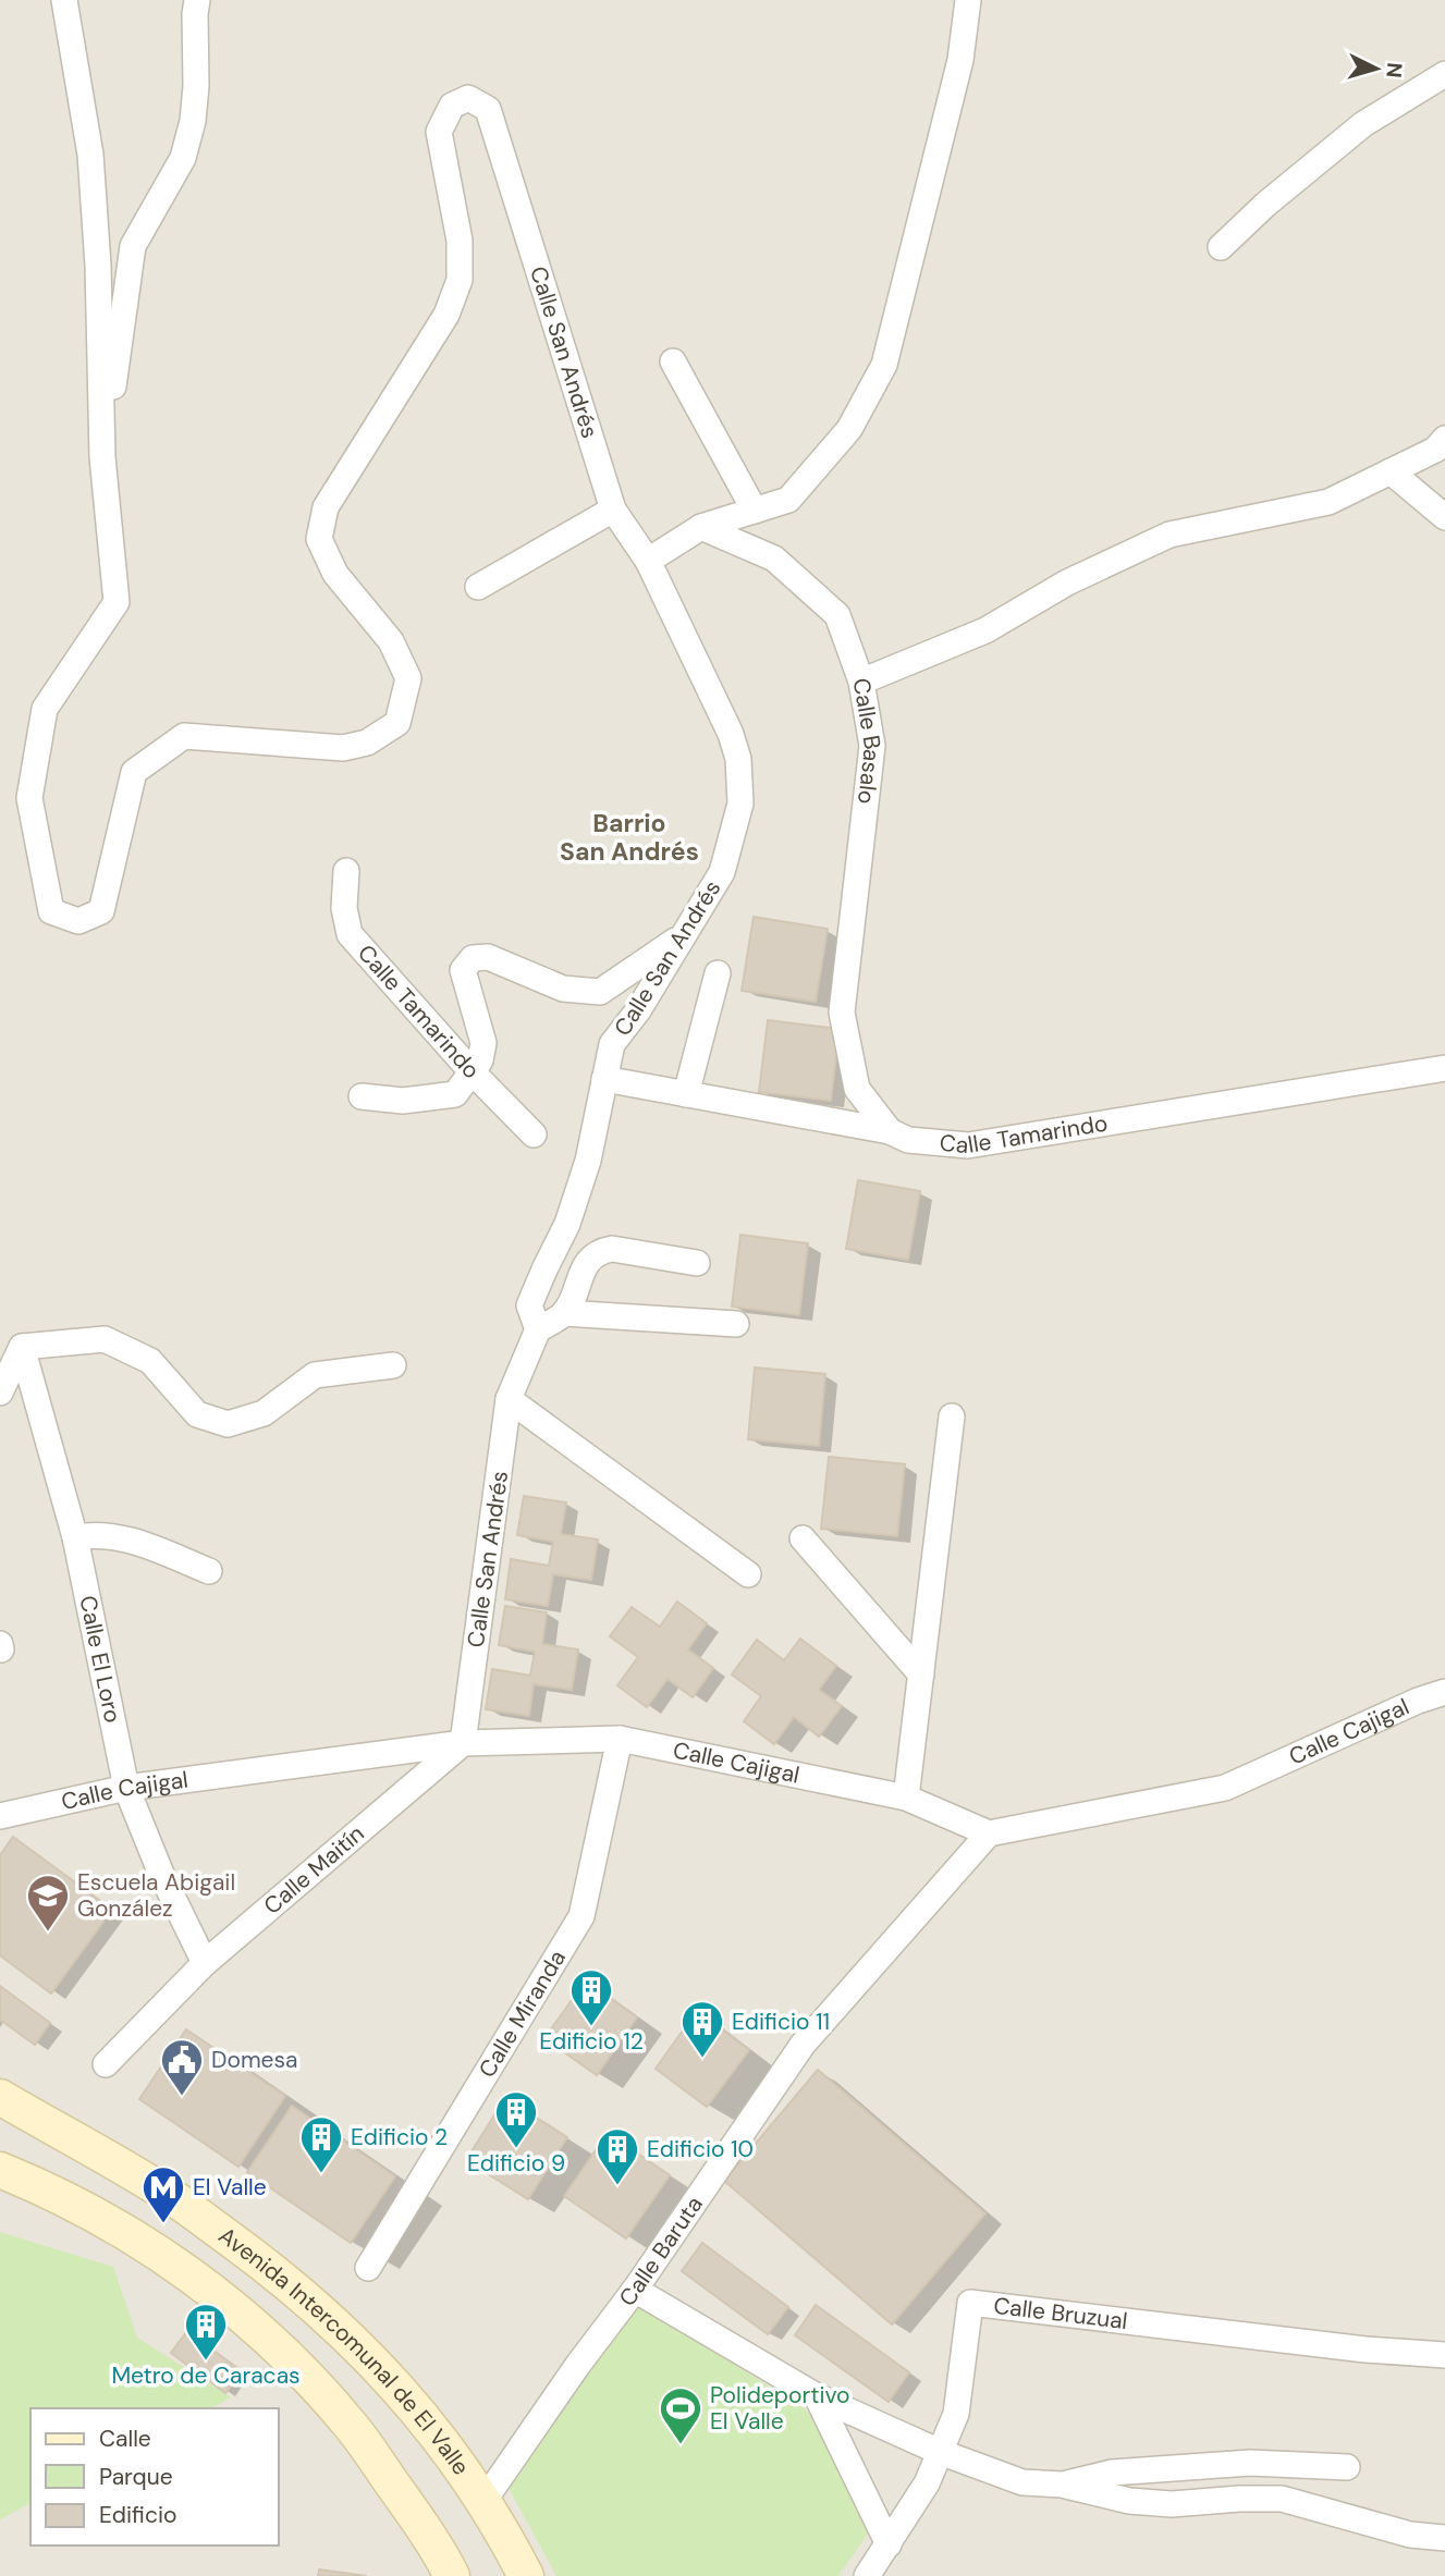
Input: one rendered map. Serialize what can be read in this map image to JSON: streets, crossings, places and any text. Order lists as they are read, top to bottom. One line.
{"streets":{"main road":["Avenida Intercomunal de El Valle"],"street":["Calle San Andrés","Calle Basalo","Calle Tamarindo","Calle El Loro","Calle Cajigal","Calle Maitín","Calle Miranda","Calle Baruta","Calle Bruzual"]},"crossings":[["Calle San Andrés","Calle Tamarindo"],["Calle San Andrés","Calle Cajigal"],["Calle San Andrés","Calle Maitín"],["Calle Basalo","Calle Tamarindo"],["Calle El Loro","Calle Cajigal"],["Calle El Loro","Calle Maitín"],["Calle Cajigal","Calle Maitín"],["Calle Cajigal","Calle Miranda"],["Calle Cajigal","Calle Baruta"],["Calle Baruta","Avenida Intercomunal de El Valle"]],"districts":["Barrio San Andrés"],"places":{"school or university":["Escuela Abigail González"],"building":["Edificio 12","Edificio 11","Edificio 9","Edificio 2","Edificio 10","Metro de Caracas"],"public building":["Domesa"],"metro station":["El Valle"],"sports":["Polideportivo El Valle"]},"legend":["Calle","Parque","Edificio"],"north":"right"}
